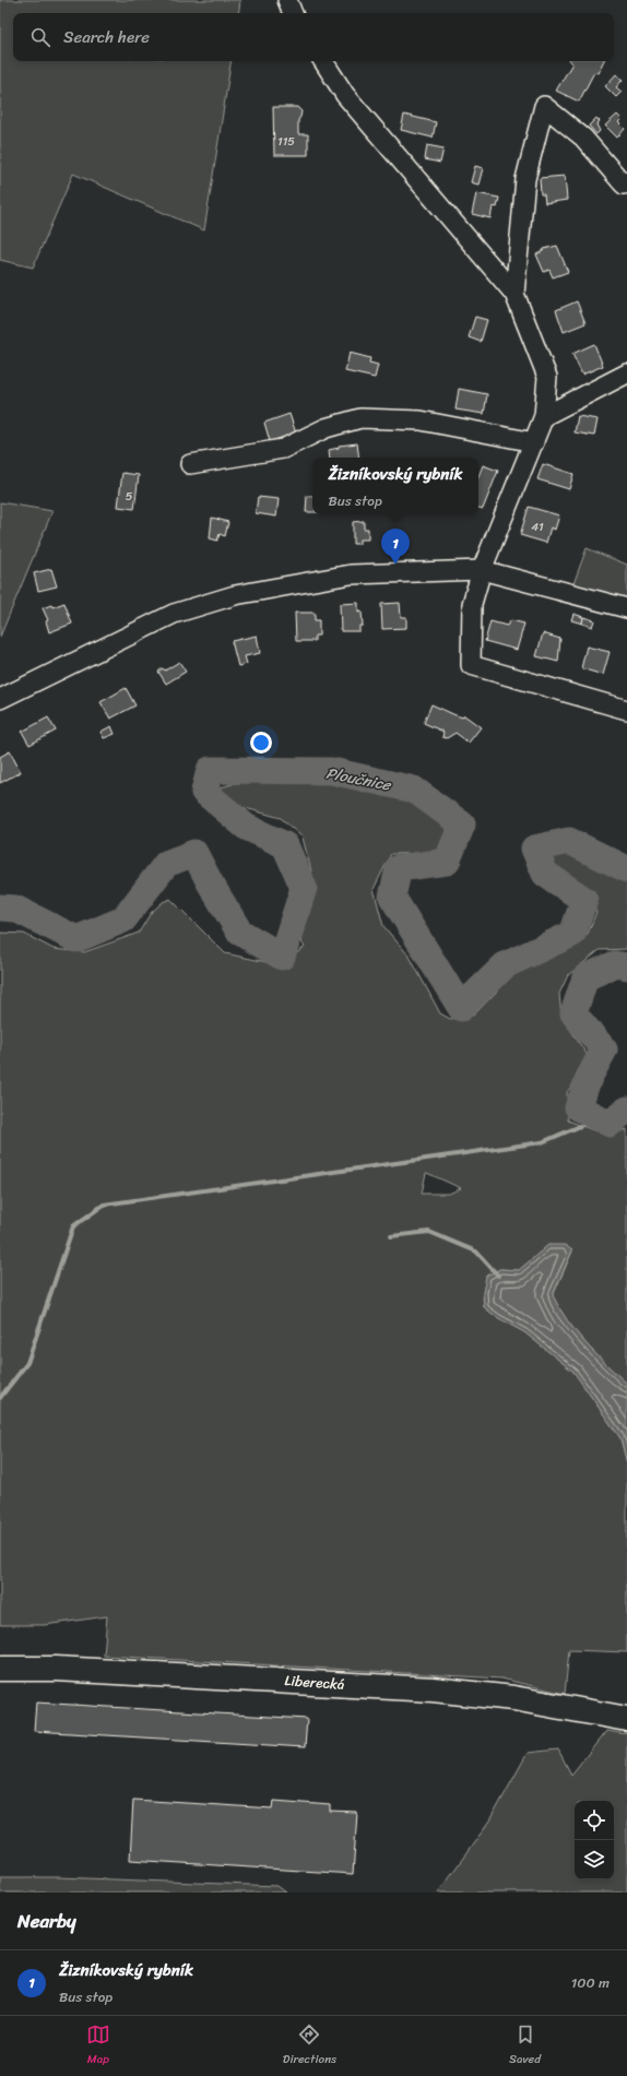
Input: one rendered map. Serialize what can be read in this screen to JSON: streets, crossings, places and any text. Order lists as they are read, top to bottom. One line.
{"streets":{"main road":["Liberecká"]},"water":["Ploučnice"],"house_numbers":["115","5","41"],"page":{"search":"Search here","popup":["Žizníkovský rybník","Bus stop"],"pins":"1","heading":"Nearby","list":[{"mark":"1","name":"Žizníkovský rybník","note":"Bus stop","value":"100 m"}],"nav":["Map","Directions","Saved"]}}
